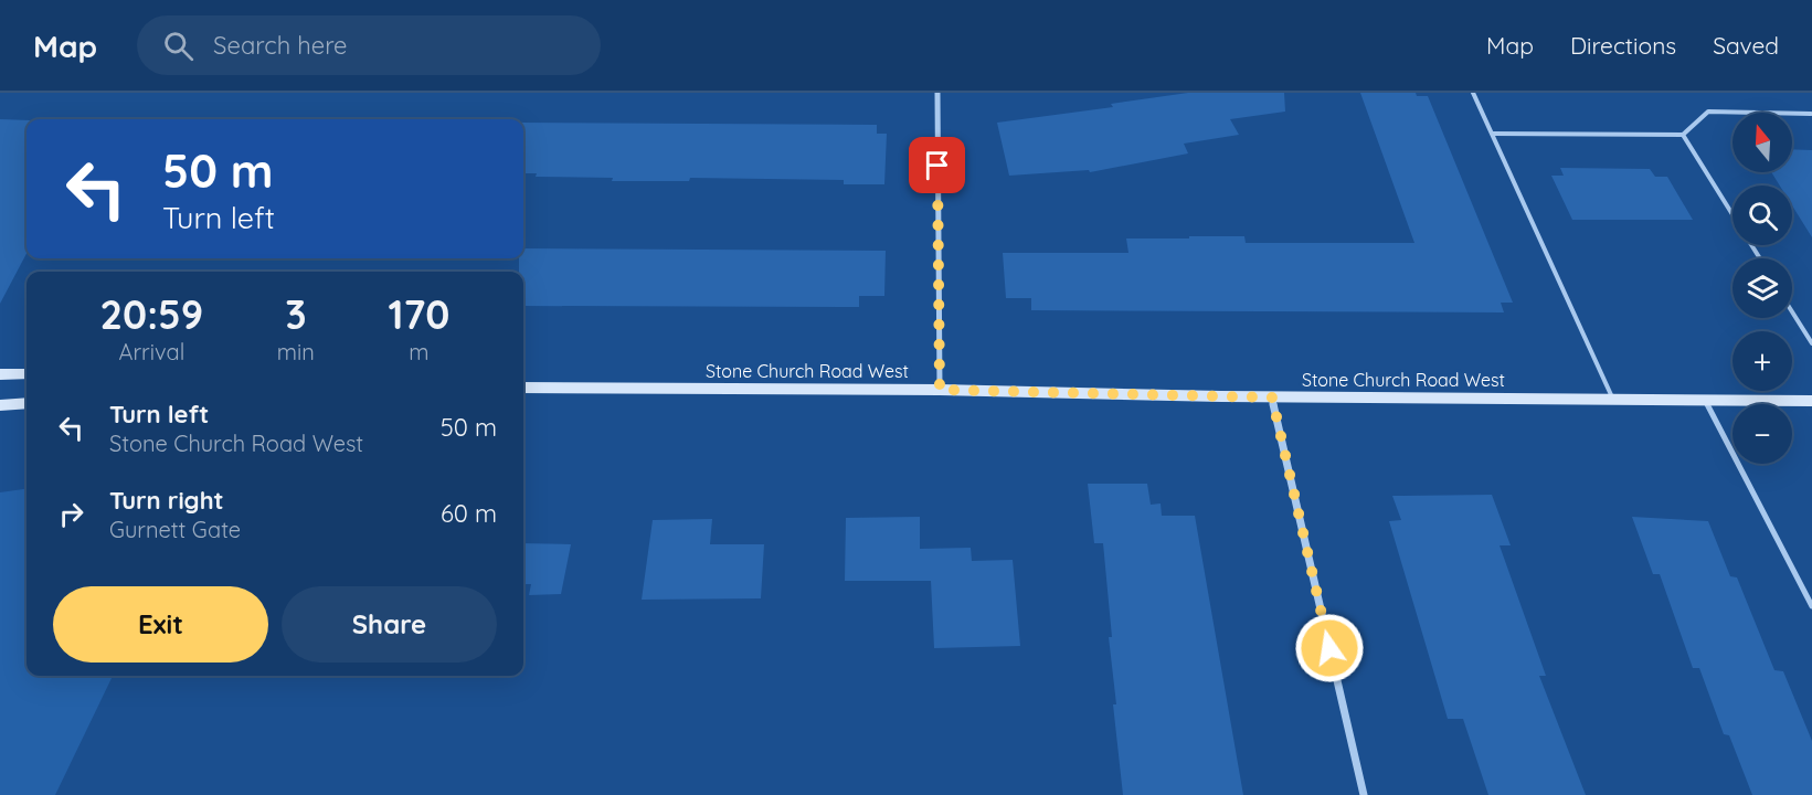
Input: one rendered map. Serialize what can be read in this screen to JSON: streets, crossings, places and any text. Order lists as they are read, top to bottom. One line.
{"streets":{"main road":["Stone Church Road West"]},"north":"top","page":{"header":"Map","search":"Search here","nav":["Map","Directions","Saved"],"map_buttons":["+","−"],"turn":["50 m","Turn left"],"eta":["20:59","Arrival","3","min","170","m"],"list":[{"name":"Turn left","note":"Stone Church Road West","value":"50 m"},{"name":"Turn right","note":"Gurnett Gate","value":"60 m"}],"buttons":["Exit","Share"]}}
